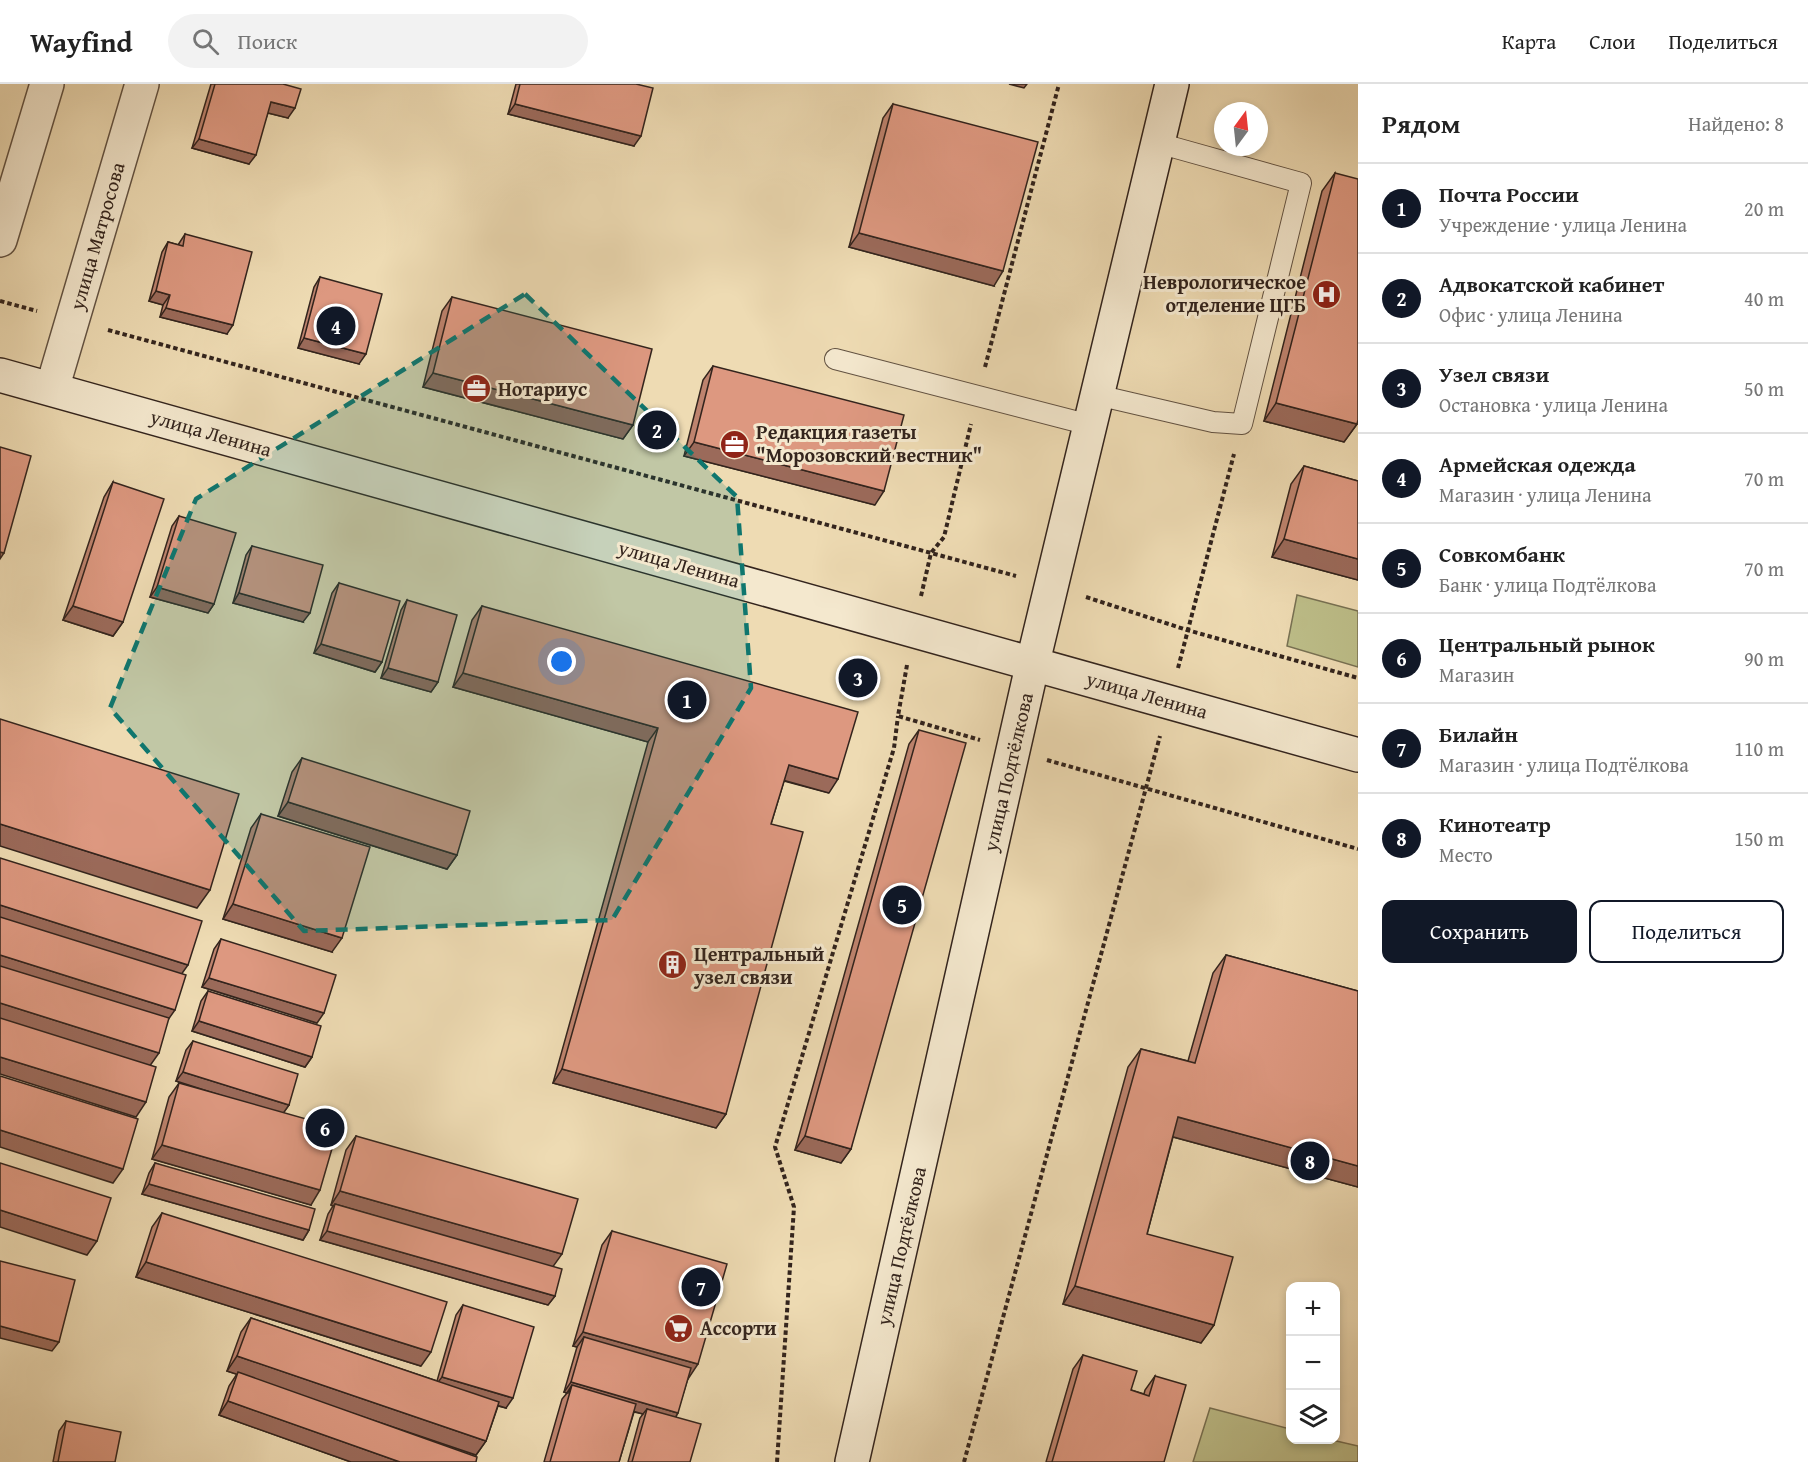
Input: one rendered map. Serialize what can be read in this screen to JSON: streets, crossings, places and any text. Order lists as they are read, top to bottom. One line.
{"streets":{"main road":["улица Матросова","улица Ленина","улица Подтёлкова"]},"crossings":[["улица Матросова","улица Ленина"],["улица Ленина","улица Подтёлкова"]],"places":{"hospital":["Неврологическое отделение ЦГБ"],"office":["Нотариус","Редакция газеты \"Морозовский вестник\""],"building":["Центральный узел связи"],"supermarket":["Ассорти"]},"north":"top","page":{"header":"Wayfind","search":"Поиск","nav":["Карта","Слои","Поделиться"],"heading":["Рядом","Найдено: 8"],"list":[{"mark":"1","name":"Почта России","note":"Учреждение · улица Ленина","value":"20 m"},{"mark":"2","name":"Адвокатской кабинет","note":"Офис · улица Ленина","value":"40 m"},{"mark":"3","name":"Узел связи","note":"Остановка · улица Ленина","value":"50 m"},{"mark":"4","name":"Армейская одежда","note":"Магазин · улица Ленина","value":"70 m"},{"mark":"5","name":"Совкомбанк","note":"Банк · улица Подтёлкова","value":"70 m"},{"mark":"6","name":"Центральный рынок","note":"Магазин","value":"90 m"},{"mark":"7","name":"Билайн","note":"Магазин · улица Подтёлкова","value":"110 m"},{"mark":"8","name":"Кинотеатр","note":"Место","value":"150 m"}],"pins":["4","2","3","1","5","6","8","7"],"buttons":["Сохранить","Поделиться"],"map_buttons":["+","−"]}}
